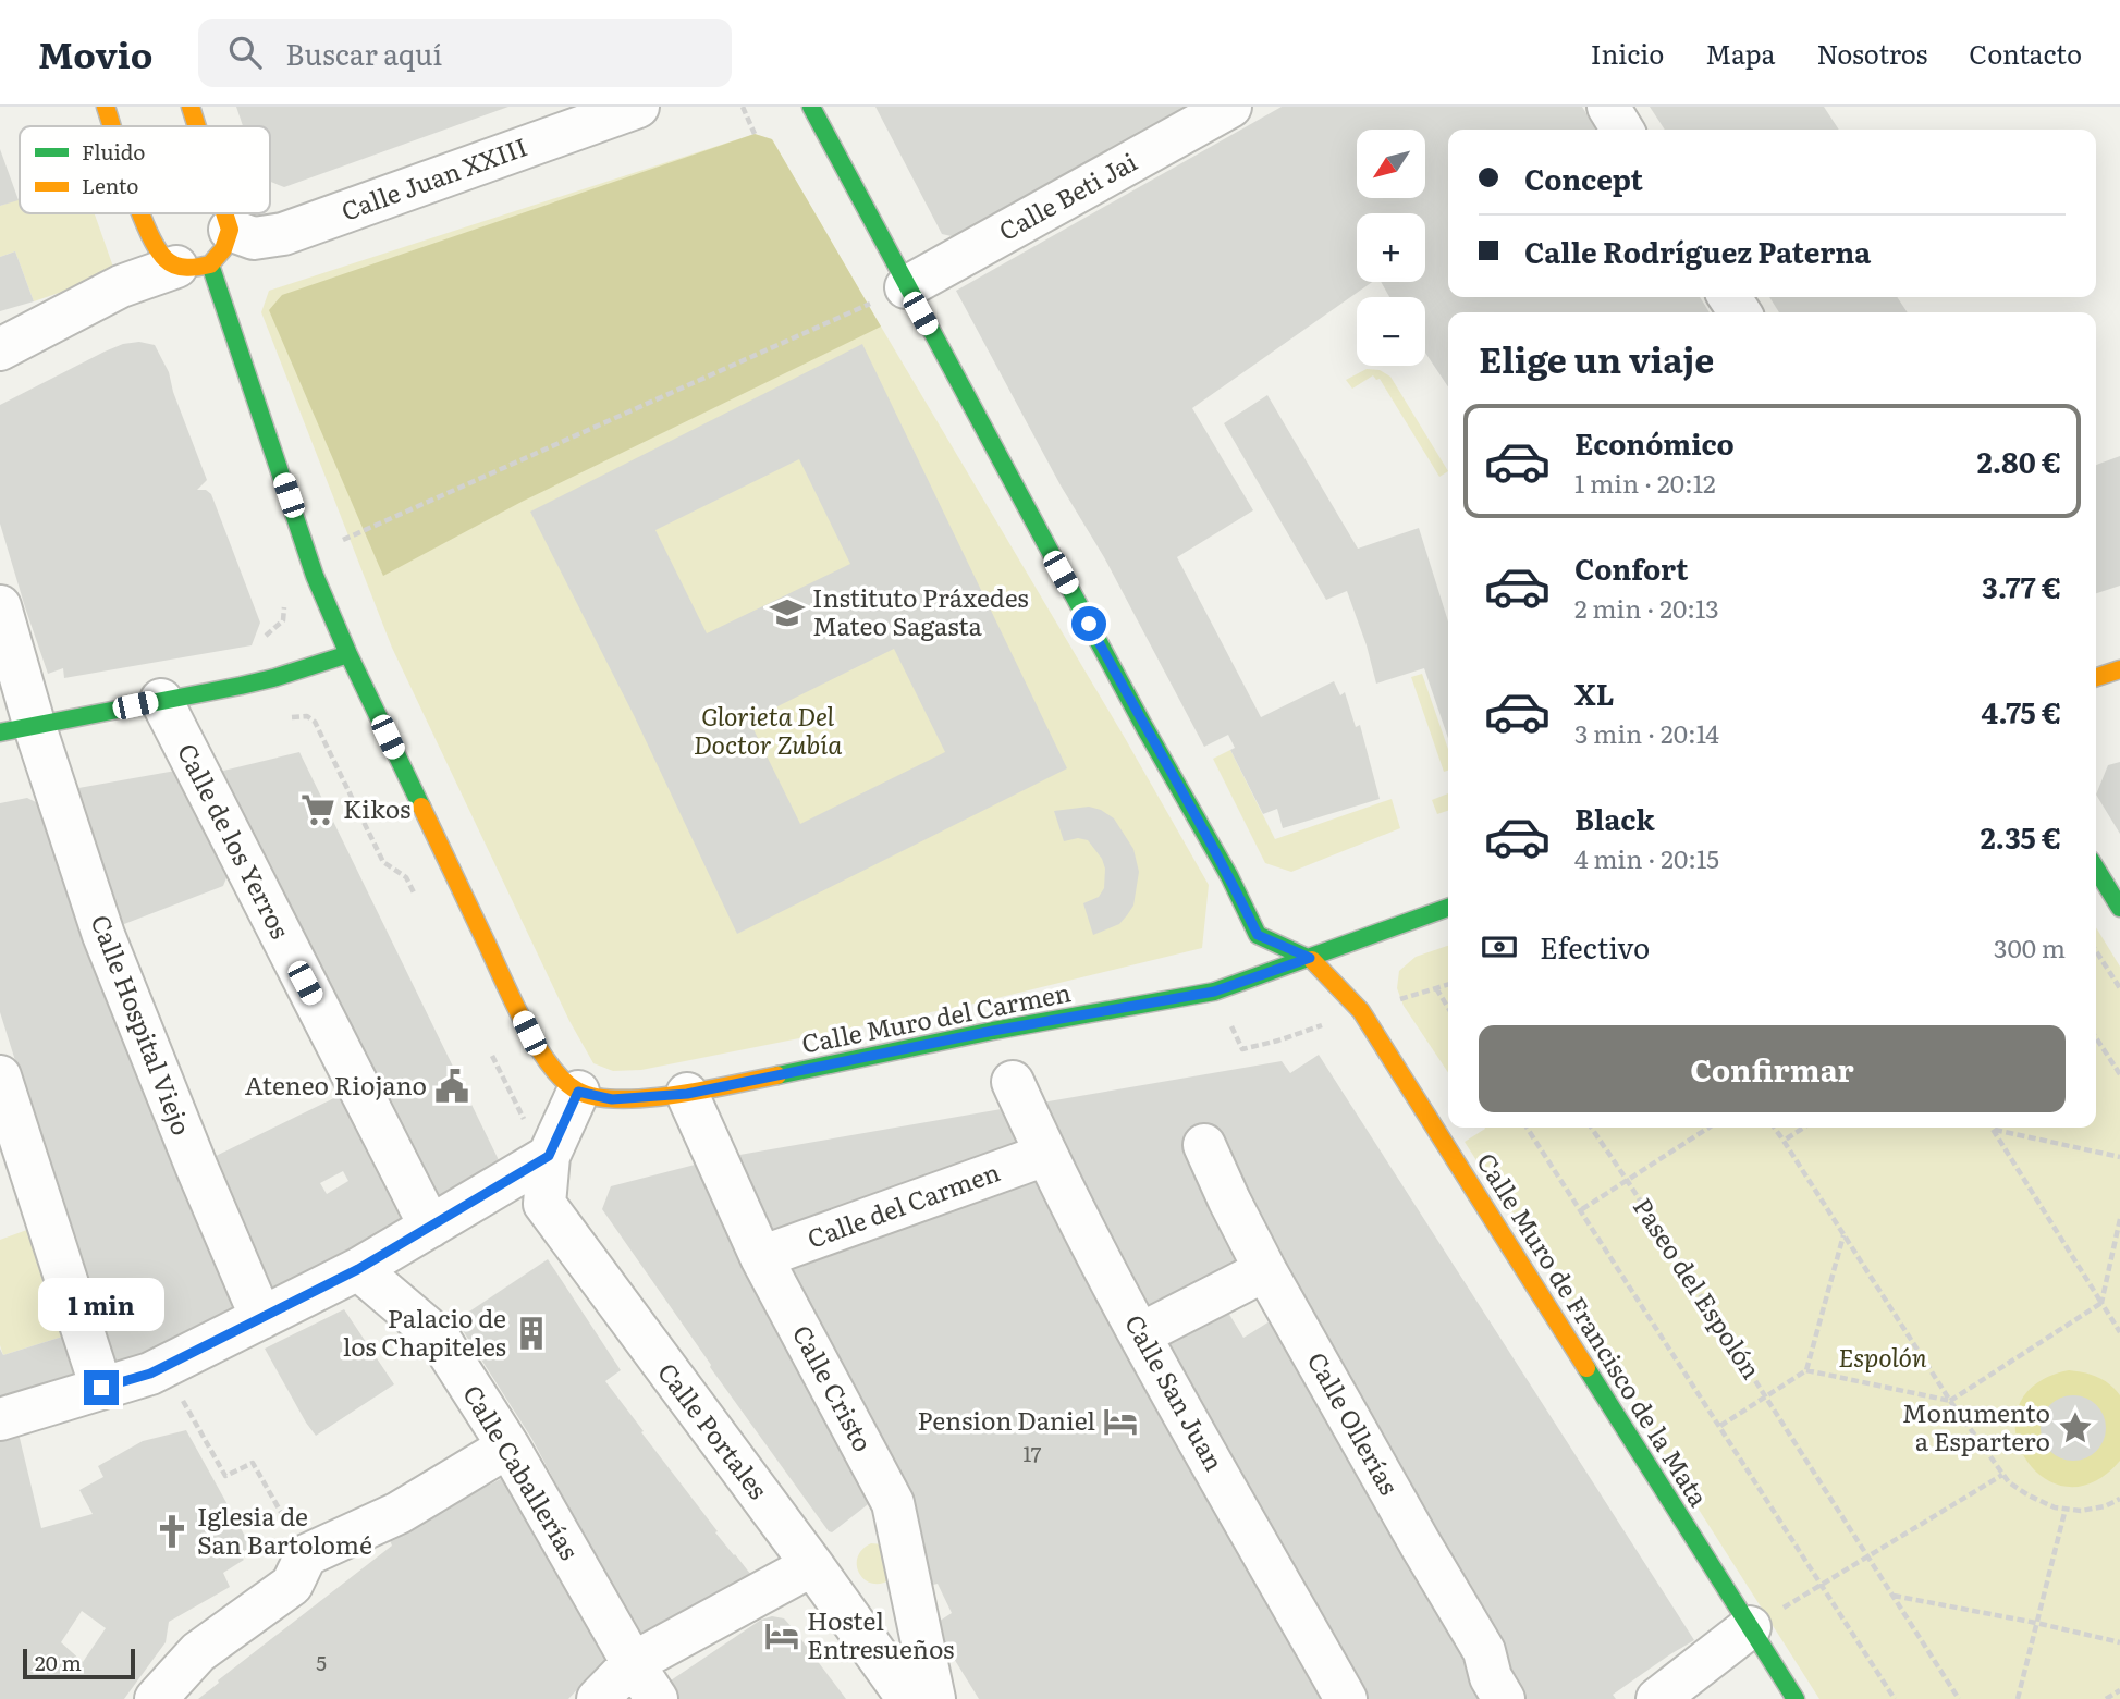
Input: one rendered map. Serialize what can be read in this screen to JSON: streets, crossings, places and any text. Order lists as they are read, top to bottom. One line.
{"streets":{"main road":["Calle Muro del Carmen","Calle Muro de Francisco de la Mata"],"street":["Calle Juan XXIII","Calle Beti Jai","Calle de los Yerros","Calle Hospital Viejo","Calle del Carmen","Calle Cristo","Calle San Juan","Calle Ollerías","Calle Portales","Calle Caballerías"],"path":["Paseo del Espolón"]},"crossings":[["Calle Muro del Carmen","Calle Muro de Francisco de la Mata"],["Calle Muro del Carmen","Calle Cristo"],["Calle Muro del Carmen","Calle Portales"],["Calle del Carmen","Calle Cristo"],["Calle del Carmen","Calle San Juan"]],"parks":["Glorieta Del Doctor Zubía","Espolón"],"places":{"school or university":["Instituto Práxedes Mateo Sagasta"],"supermarket":["Kikos"],"public building":["Ateneo Riojano"],"building":["Palacio de los Chapiteles"],"hotel":["Pension Daniel","Hostel Entresueños"],"place":["Monumento a Espartero"],"church":["Iglesia de San Bartolomé"]},"house_numbers":["17","5"],"legend":["Fluido","Lento"],"scale_bar":"20 m","north":"bottom left","page":{"header":"Movio","search":"Buscar aquí","nav":["Inicio","Mapa","Nosotros","Contacto"],"map_buttons":["+","−"],"banner":["Concept","Calle Rodríguez Paterna"],"heading":"Elige un viaje","list":[{"name":"Económico","note":"1 min · 20:12","value":"2.80 €"},{"name":"Confort","note":"2 min · 20:13","value":"3.77 €"},{"name":"XL","note":"3 min · 20:14","value":"4.75 €"},{"name":"Black","note":"4 min · 20:15","value":"2.35 €"}],"pay":["Efectivo","300 m"],"buttons":"Confirmar","bubble":"1 min","scale":"20 m"}}
